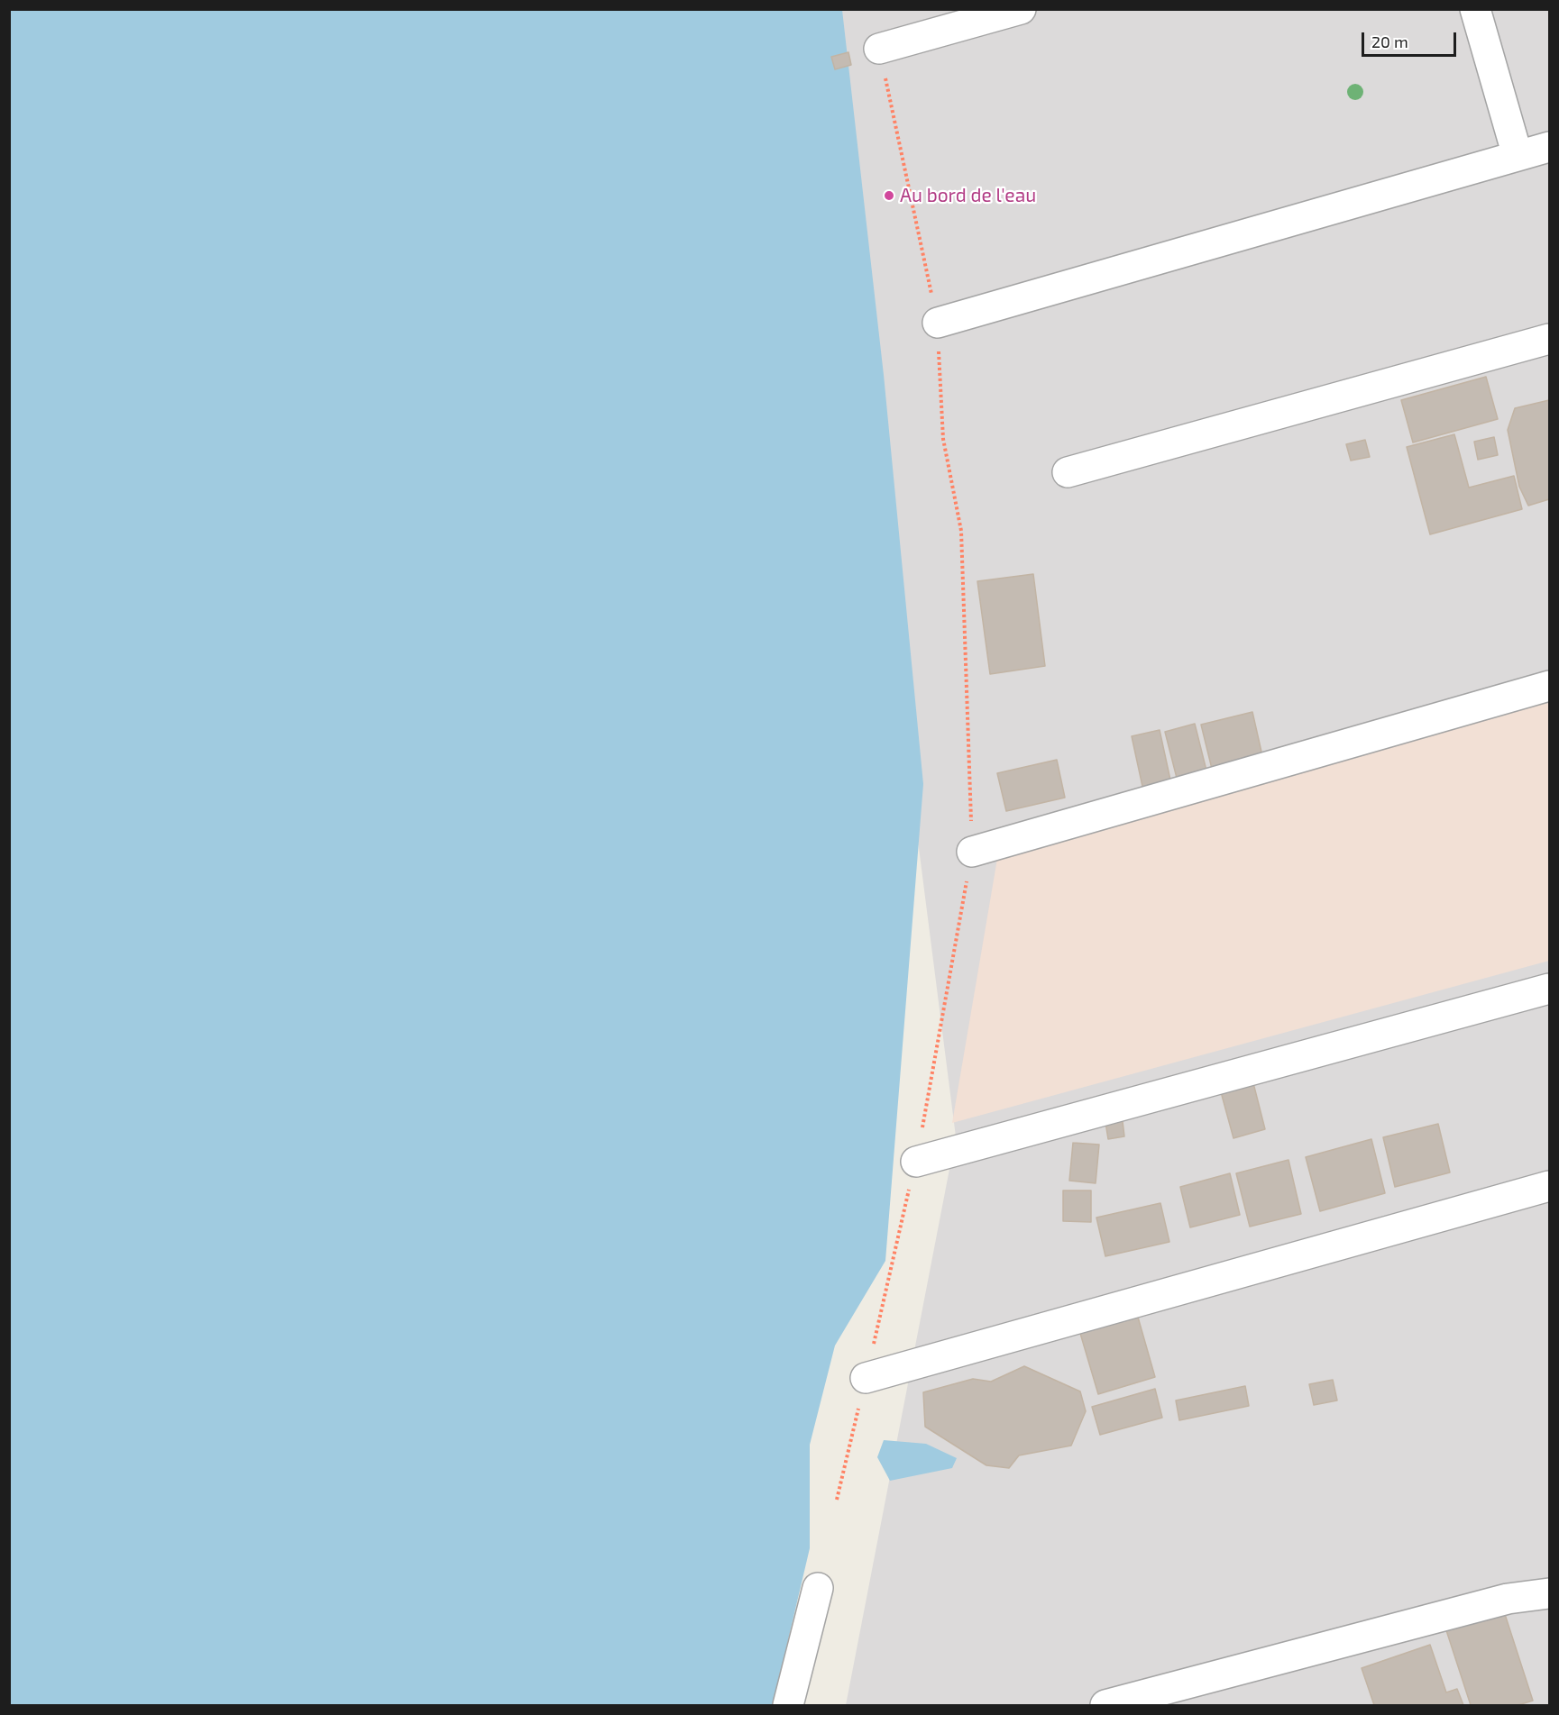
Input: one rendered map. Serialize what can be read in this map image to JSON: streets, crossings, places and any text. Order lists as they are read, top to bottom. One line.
{"places":["Au bord de l'eau"],"scale_bar":"20 m"}
